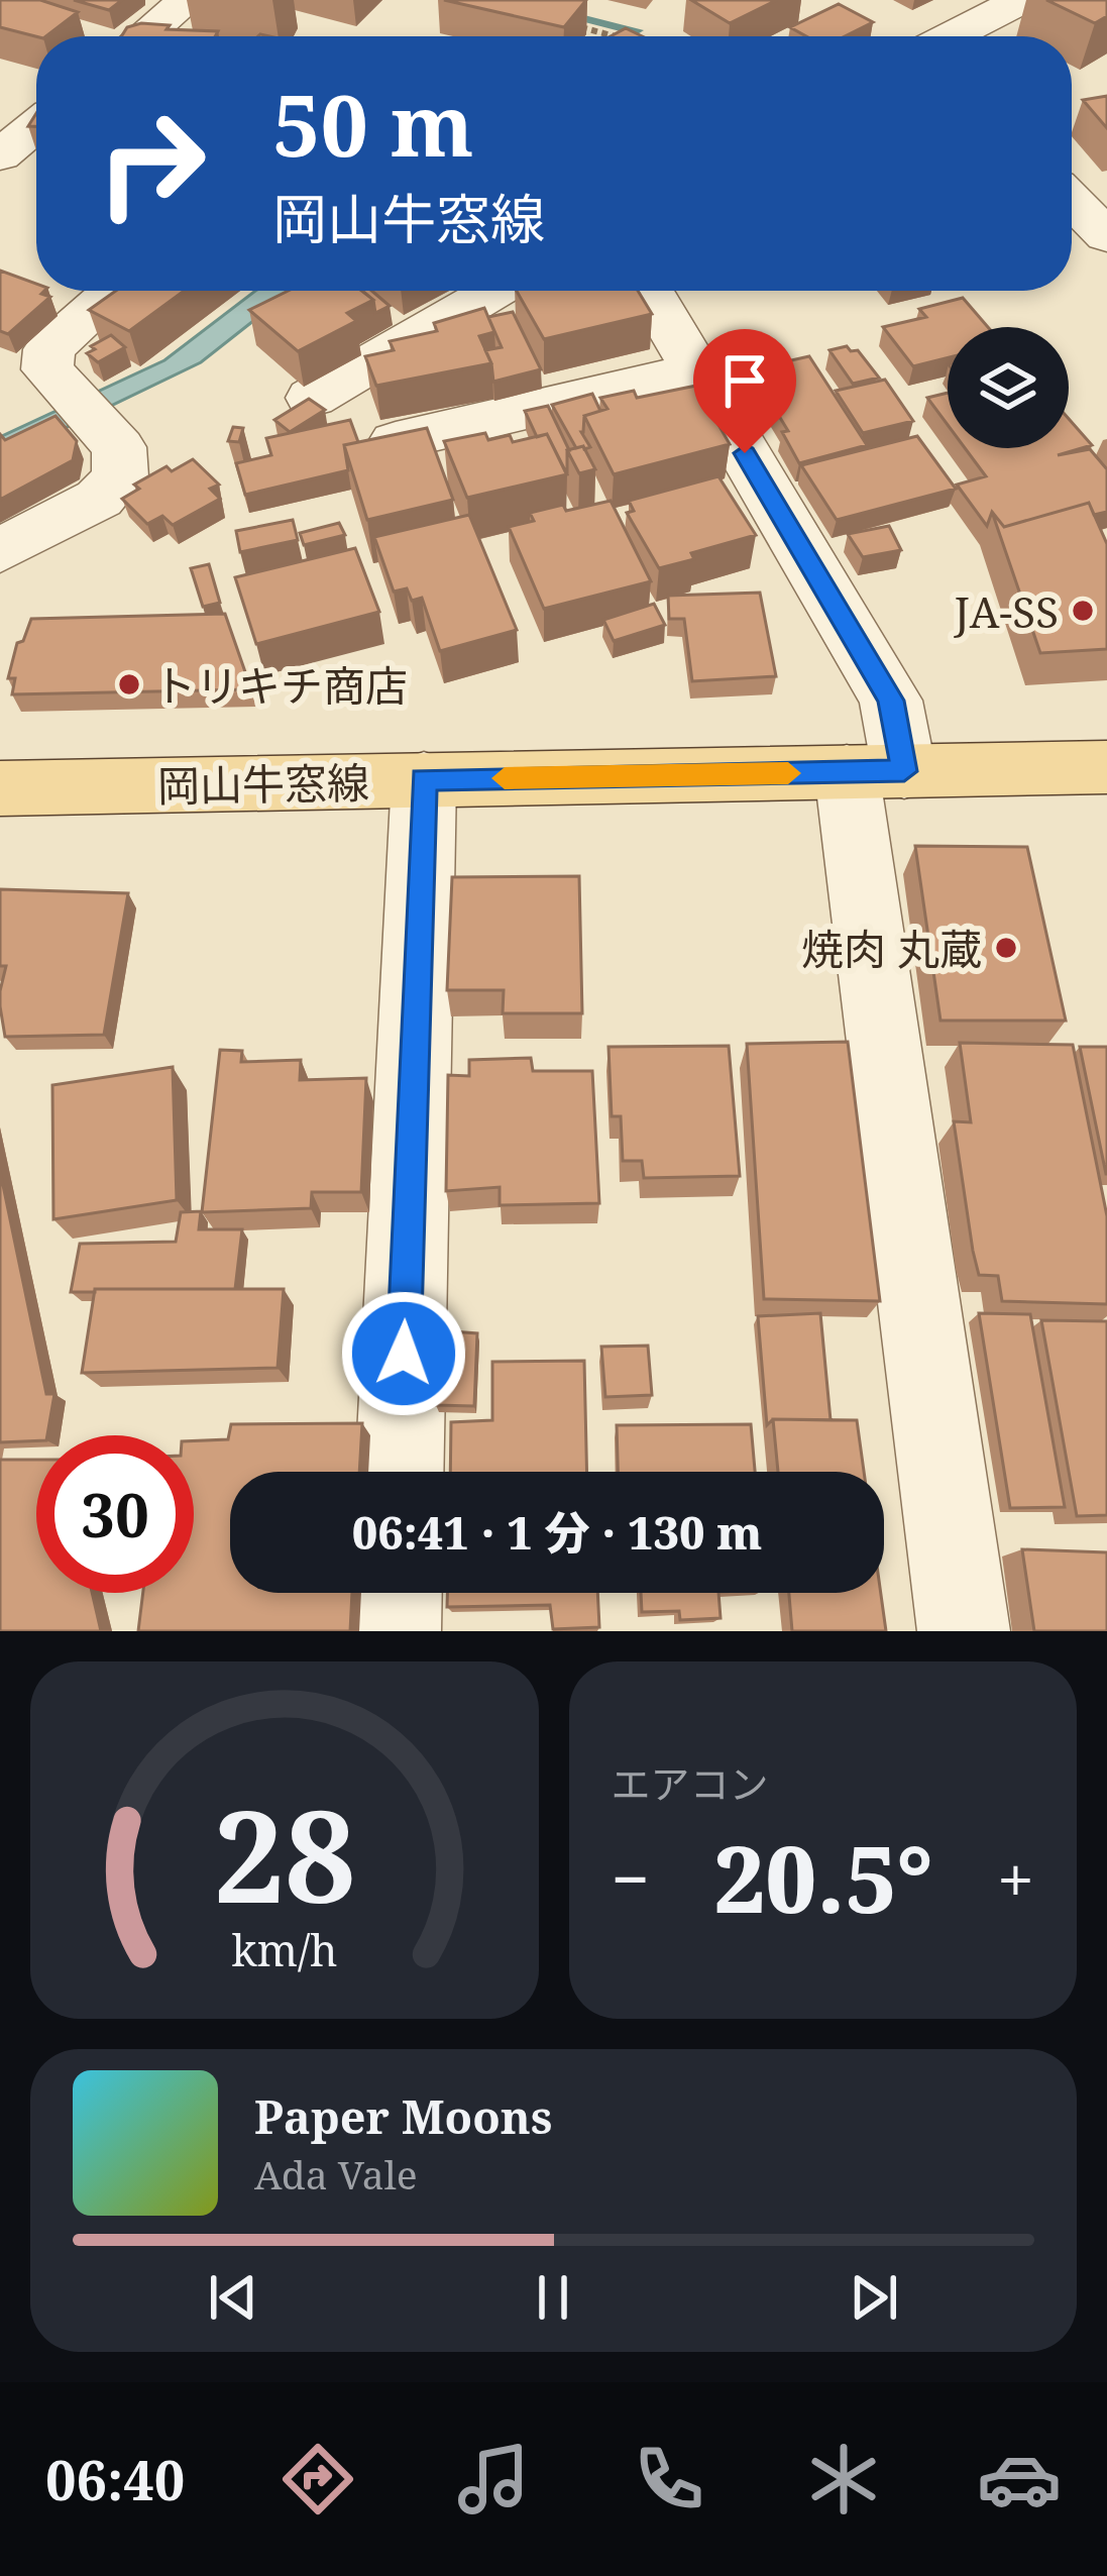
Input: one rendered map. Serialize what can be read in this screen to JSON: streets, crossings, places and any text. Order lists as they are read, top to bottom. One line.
{"streets":{"main road":["岡山牛窓線"]},"places":["JA-SS","トリキチ商店","焼肉 丸蔵"],"page":{"turn":["50 m","岡山牛窓線"],"limit":"30","trip":"06:41 · 1 分 · 130 m","tile":"エアコン","heat":["−","20.5°","+"],"song":["Paper Moons","Ada Vale"],"tabs":"06:40","gauge":["28","km/h"]}}
